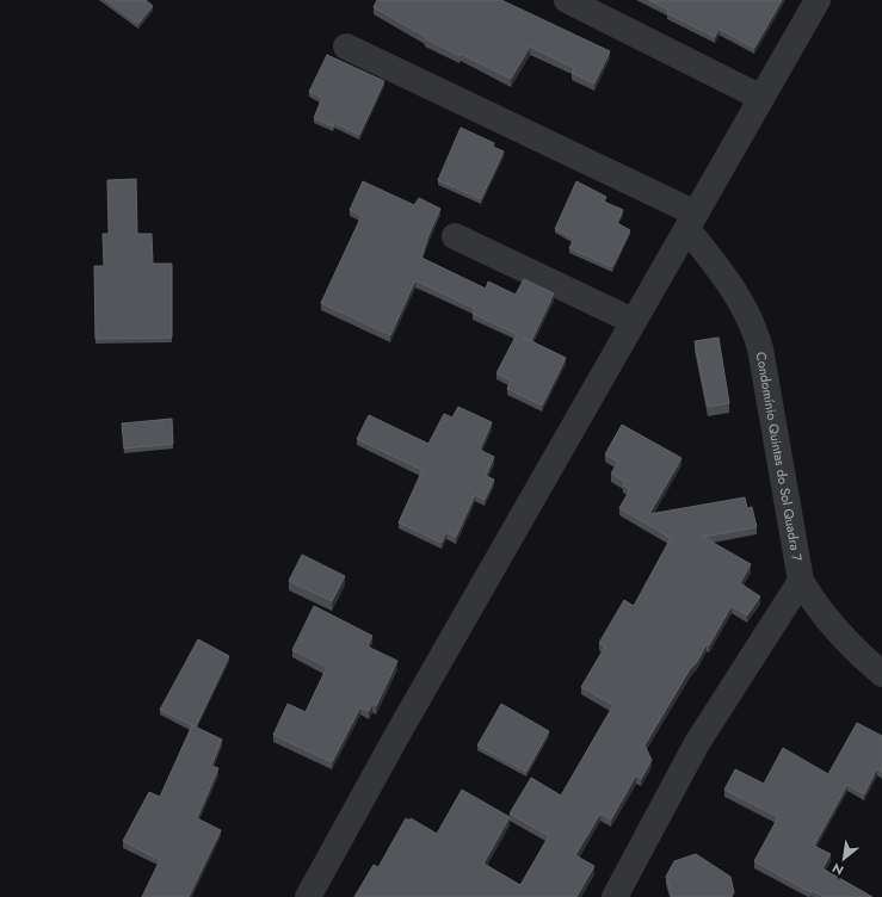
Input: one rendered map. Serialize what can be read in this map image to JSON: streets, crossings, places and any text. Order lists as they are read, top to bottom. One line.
{"streets":{"street":["Condomínio Quintas do Sol Quadra 7"]},"north":"bottom left"}
